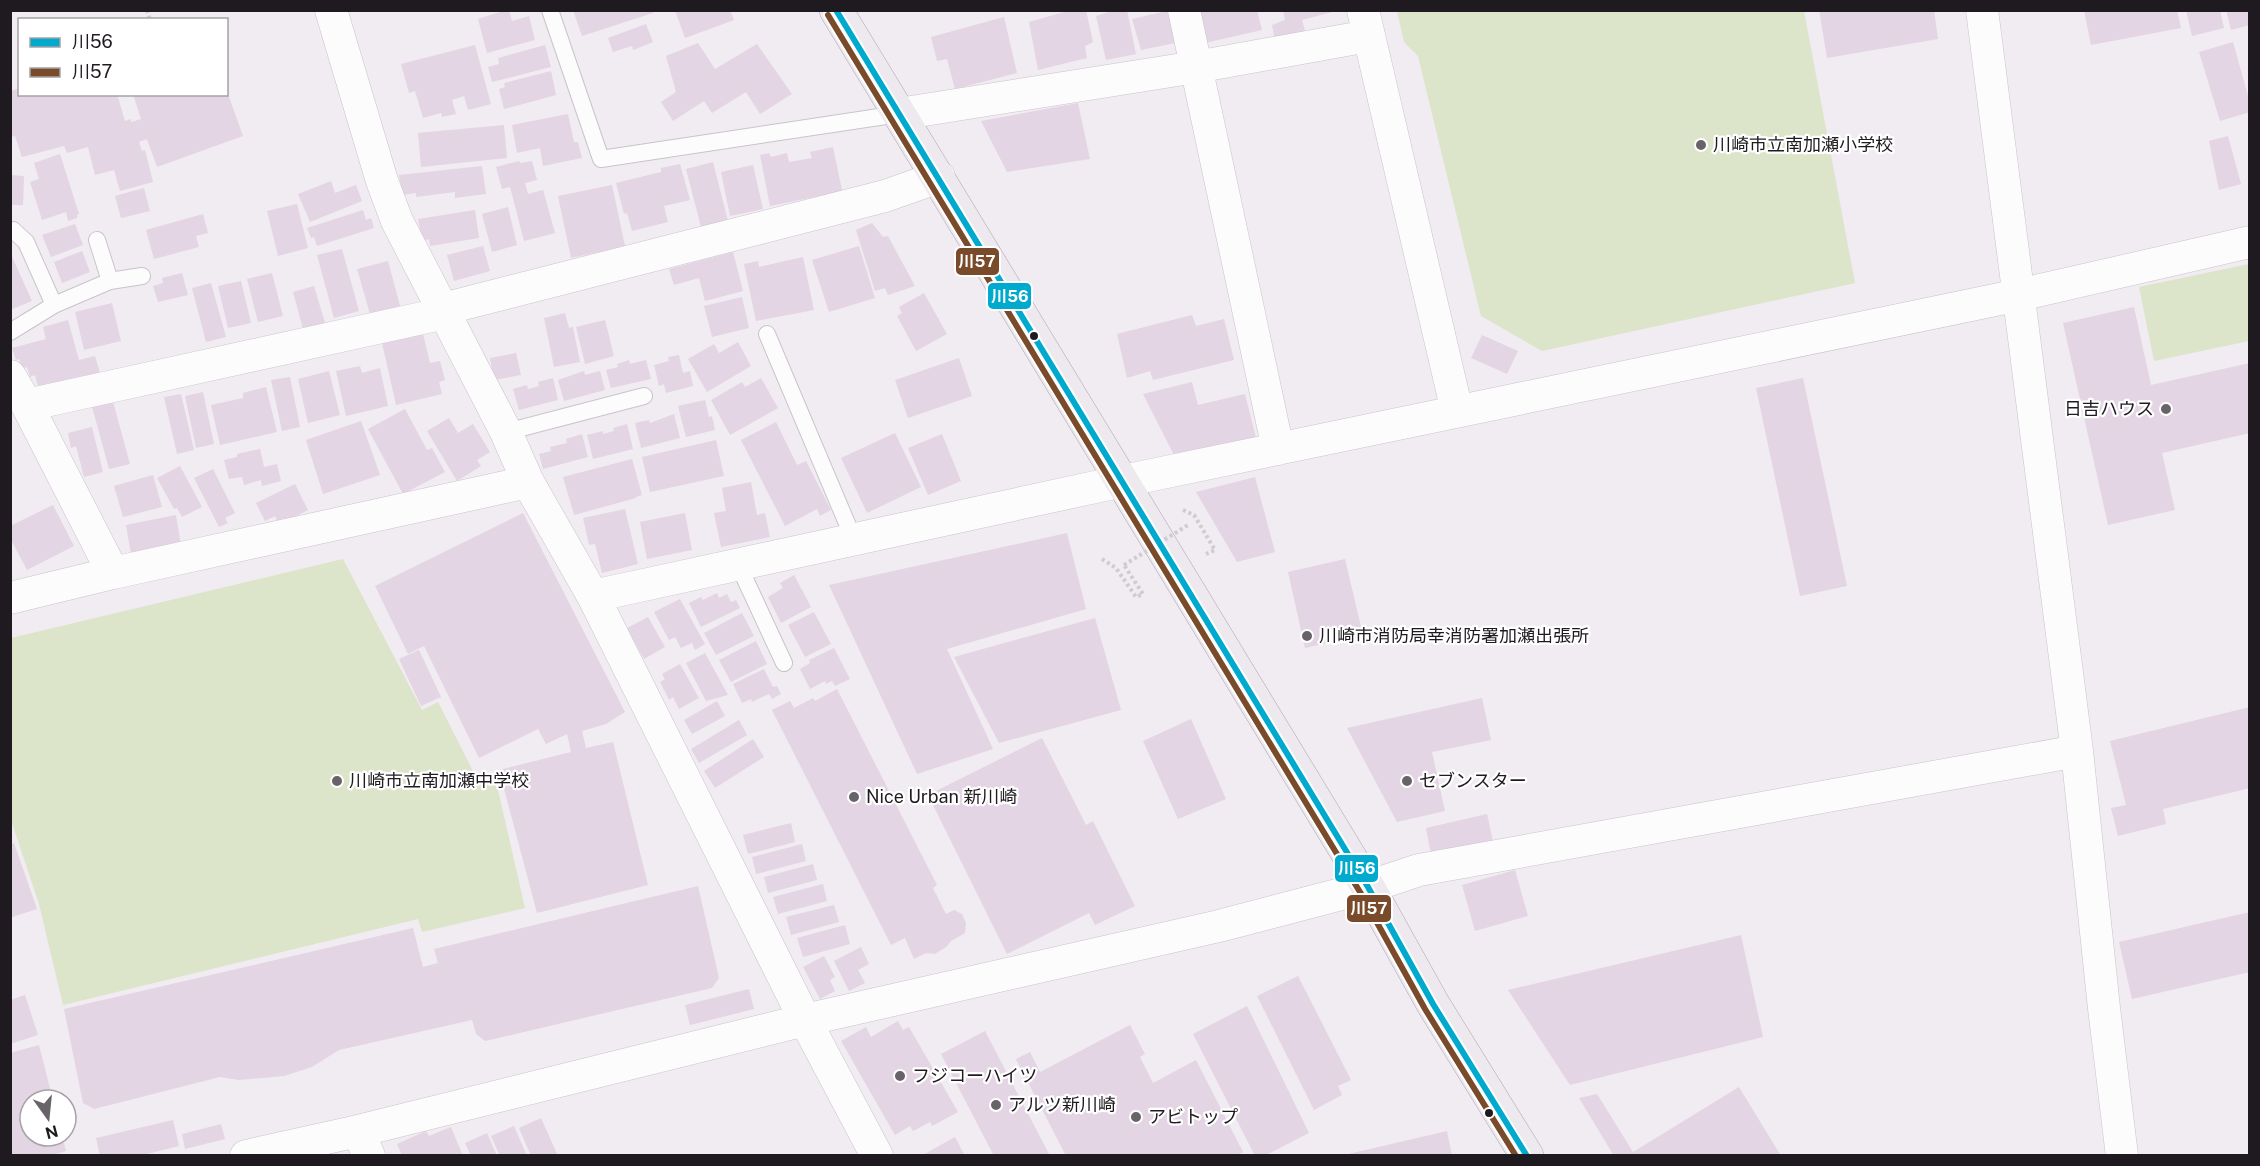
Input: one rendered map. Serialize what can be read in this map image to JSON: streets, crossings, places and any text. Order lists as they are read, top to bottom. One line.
{"places":["川崎市立南加瀬小学校","日吉ハウス","川崎市消防局幸消防署加瀬出張所","川崎市立南加瀬中学校","セブンスター","Nice Urban 新川崎","フジコーハイツ","アルツ新川崎","アビトップ"],"lines":["transit line 川56","transit line 川57"],"legend":["川56","川57"],"north":"bottom"}
